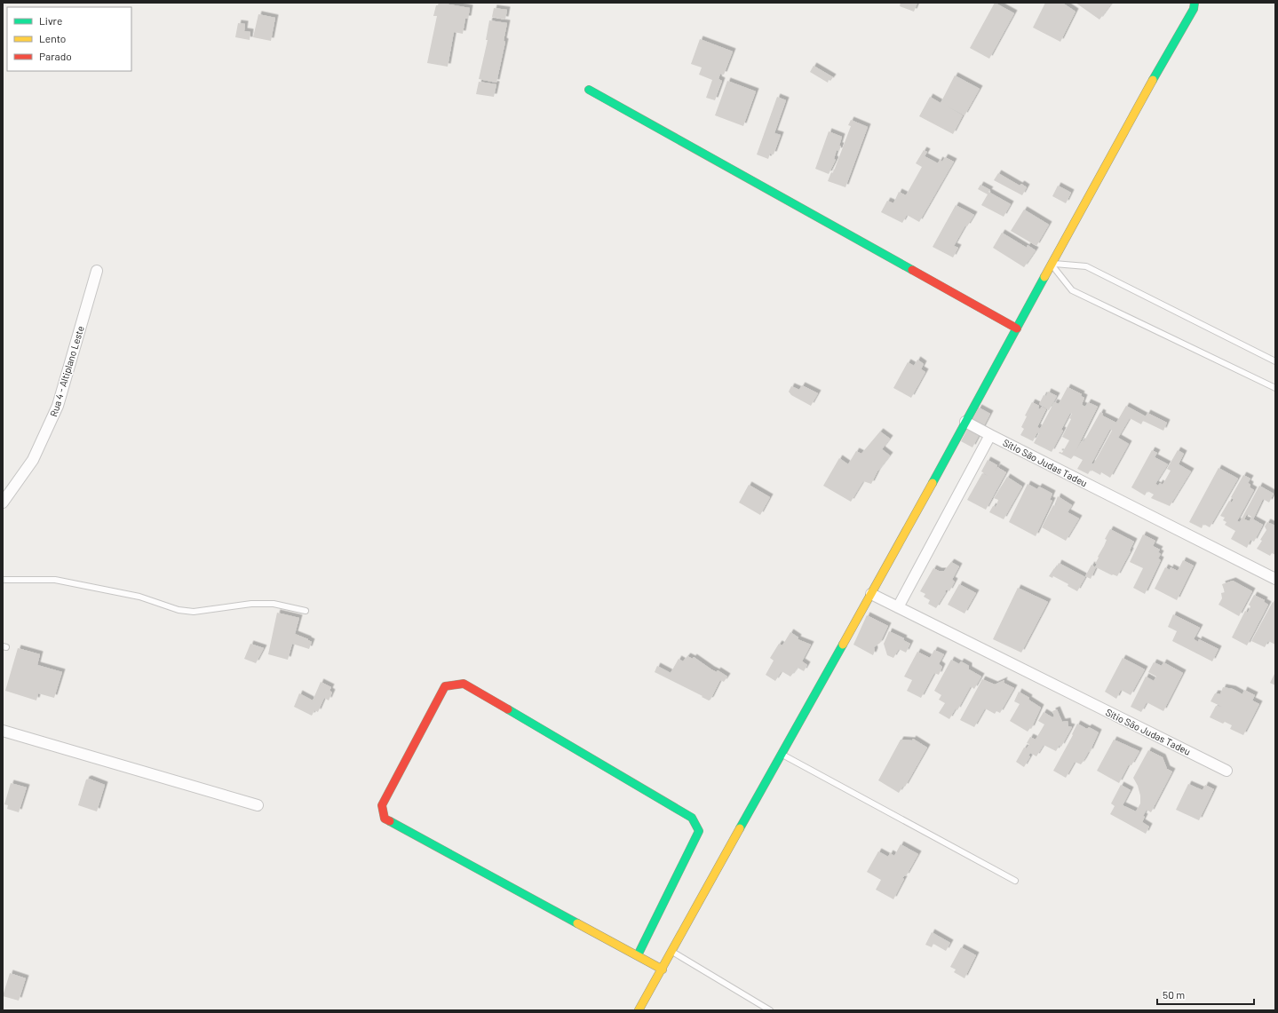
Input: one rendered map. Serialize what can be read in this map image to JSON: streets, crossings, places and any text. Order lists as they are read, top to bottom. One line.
{"streets":{"street":["Rua 4 - Altiplano Leste","Sítio São Judas Tadeu"]},"legend":["Livre","Lento","Parado"],"scale_bar":"50 m"}
